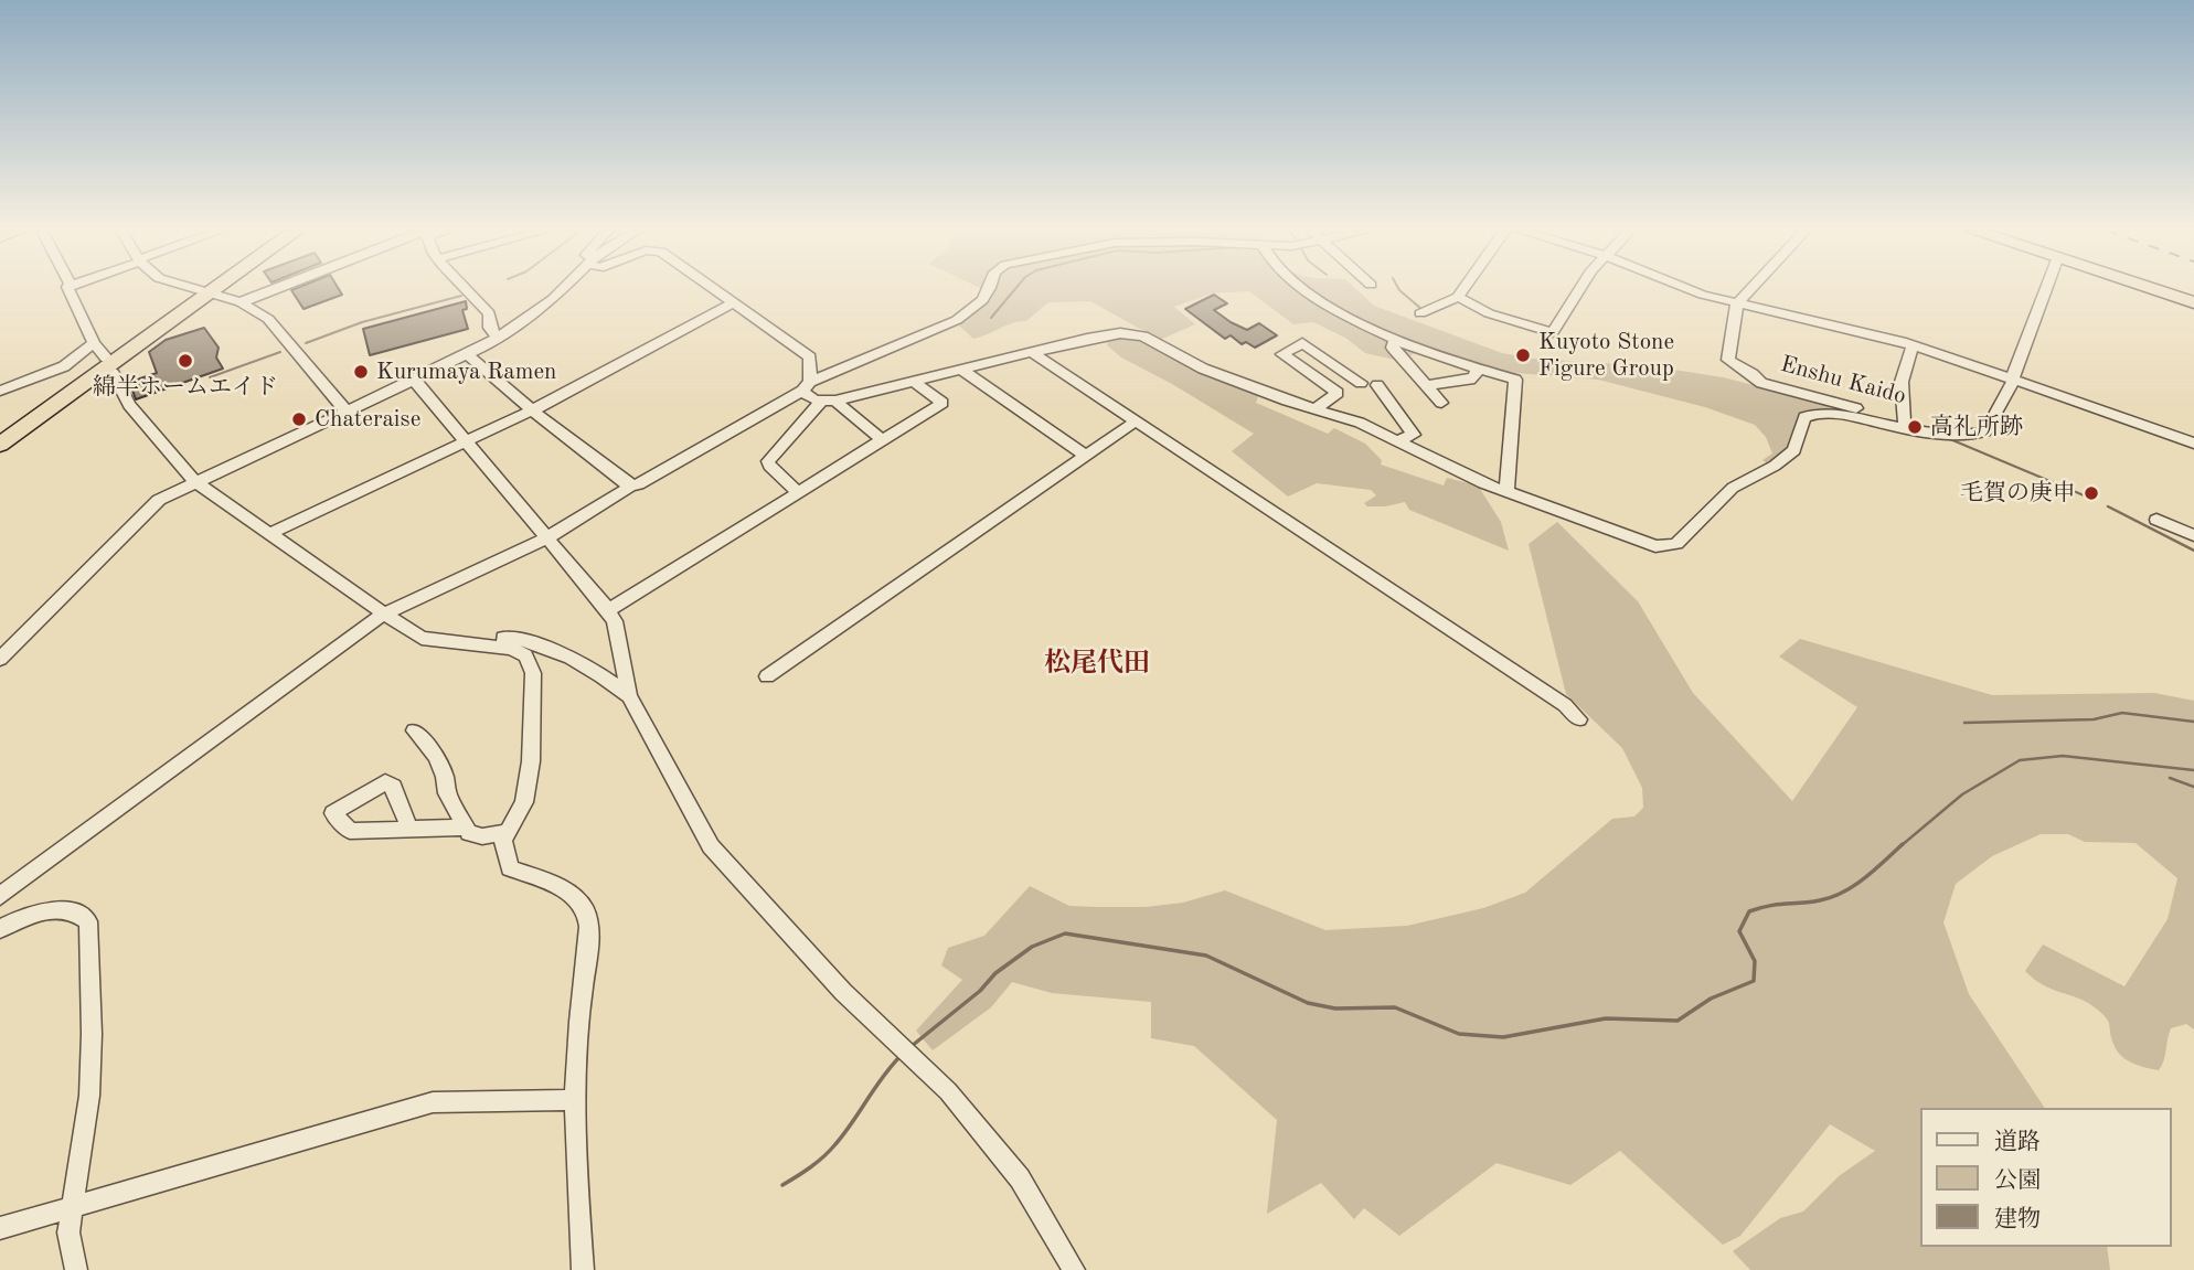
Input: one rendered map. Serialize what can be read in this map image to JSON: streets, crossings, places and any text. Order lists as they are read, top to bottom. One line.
{"streets":{"street":["Enshu Kaido"]},"districts":["松尾代田"],"places":["Kuyoto Stone Figure Group","綿半ホームエイド","Kurumaya Ramen","Chateraise","高礼所跡","毛賀の庚申"],"legend":["道路","公園","建物"]}
